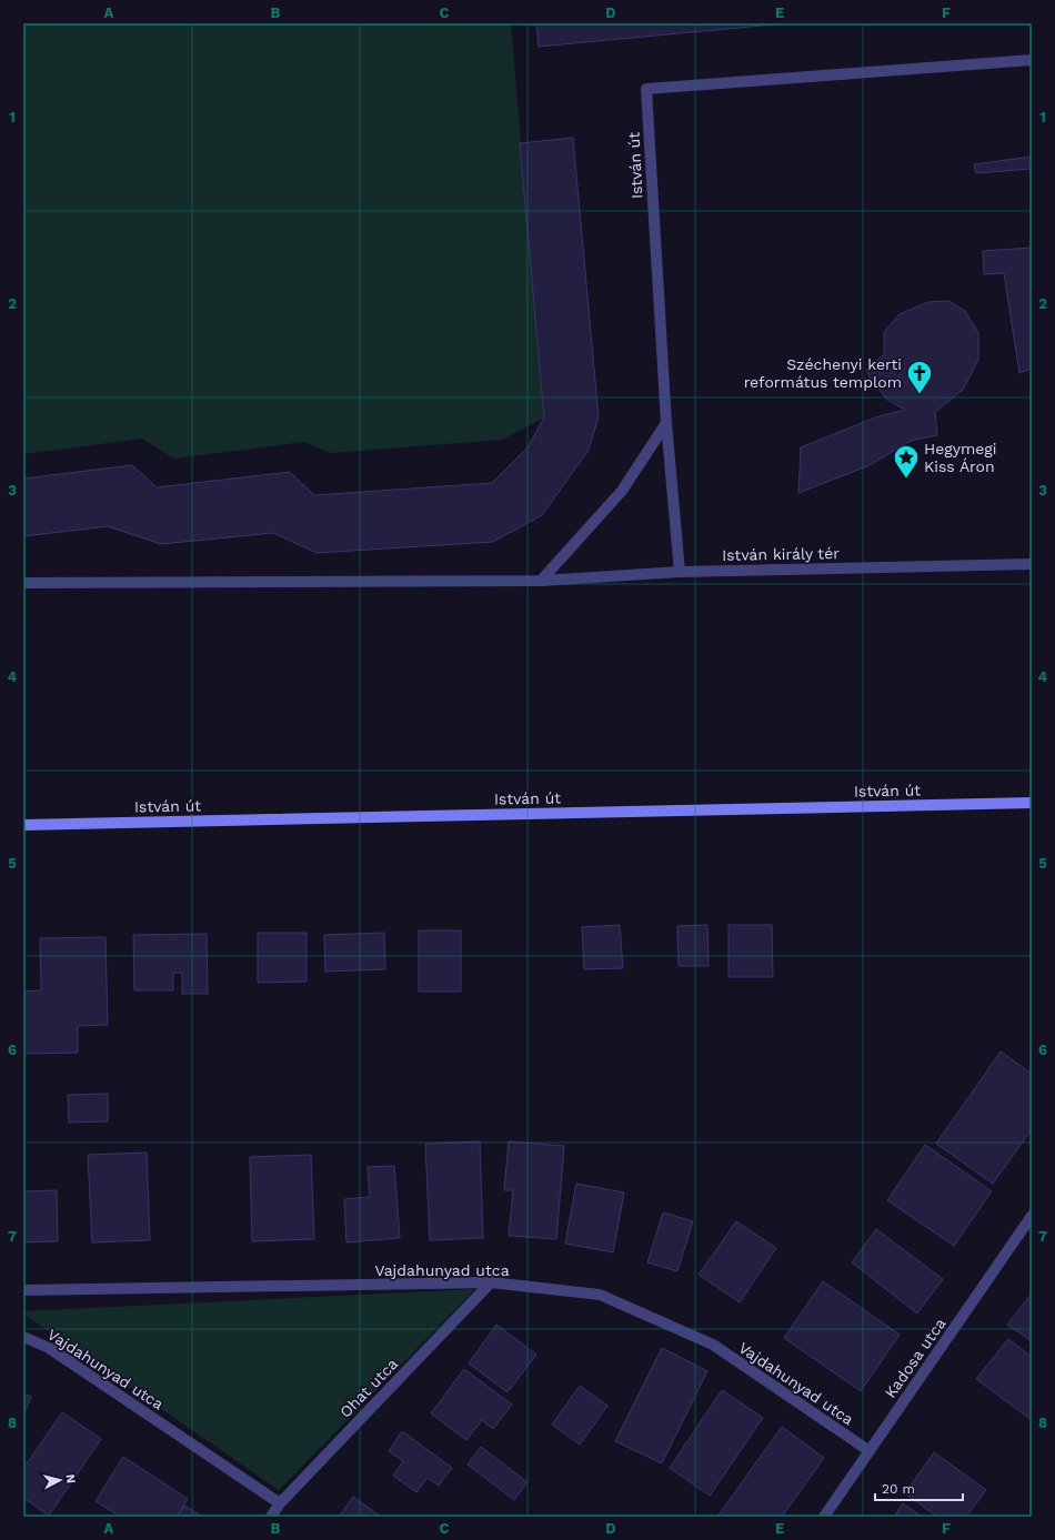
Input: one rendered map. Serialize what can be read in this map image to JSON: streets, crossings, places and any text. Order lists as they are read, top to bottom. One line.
{"streets":{"street":["István út","István király tér","Vajdahunyad utca","Kadosa utca","Ohat utca"]},"crossings":[["Vajdahunyad utca","Kadosa utca"],["Vajdahunyad utca","Ohat utca"]],"places":{"church":["Széchenyi kerti református templom"],"place":["Hegymegi Kiss Áron"]},"scale_bar":"20 m","north":"right","grid":{"columns":["A","B","C","D","E","F"],"rows":["1","2","3","4","5","6","7","8"]}}
